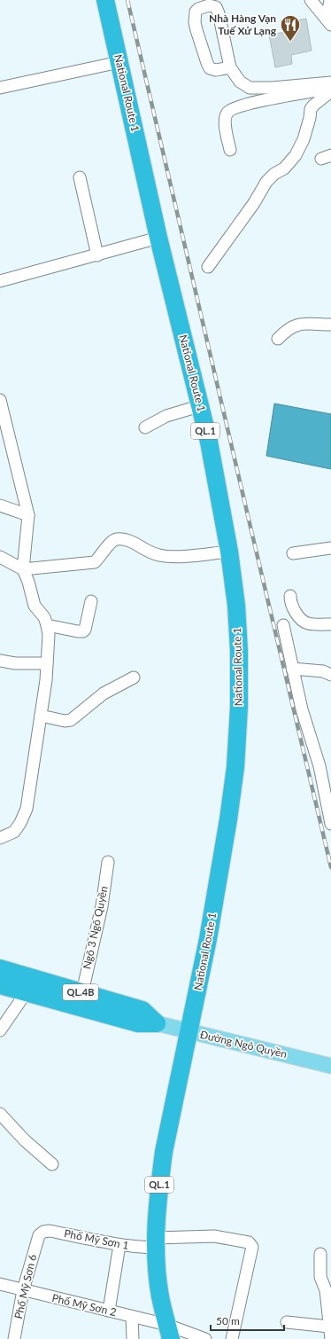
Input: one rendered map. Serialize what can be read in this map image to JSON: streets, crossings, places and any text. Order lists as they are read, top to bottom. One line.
{"streets":{"highway":["National Route 1","QL.1","QL.4B","Đường Ngô Quyền"],"street":["Ngõ 3 Ngô Quyền","Phố Mỹ Sơn 1","Phố Mỹ Sơn 6","Phố Mỹ Sơn 2"]},"crossings":[["National Route 1","Đường Ngô Quyền"],["National Route 1","Phố Mỹ Sơn 1"],["National Route 1","Phố Mỹ Sơn 2"],["Ngõ 3 Ngô Quyền","Đường Ngô Quyền"],["Phố Mỹ Sơn 1","Phố Mỹ Sơn 6"],["Phố Mỹ Sơn 6","Phố Mỹ Sơn 2"]],"places":{"restaurant":["Nhà Hàng Vạn Tuế Xứ Lạng"]},"scale_bar":"50 m"}
